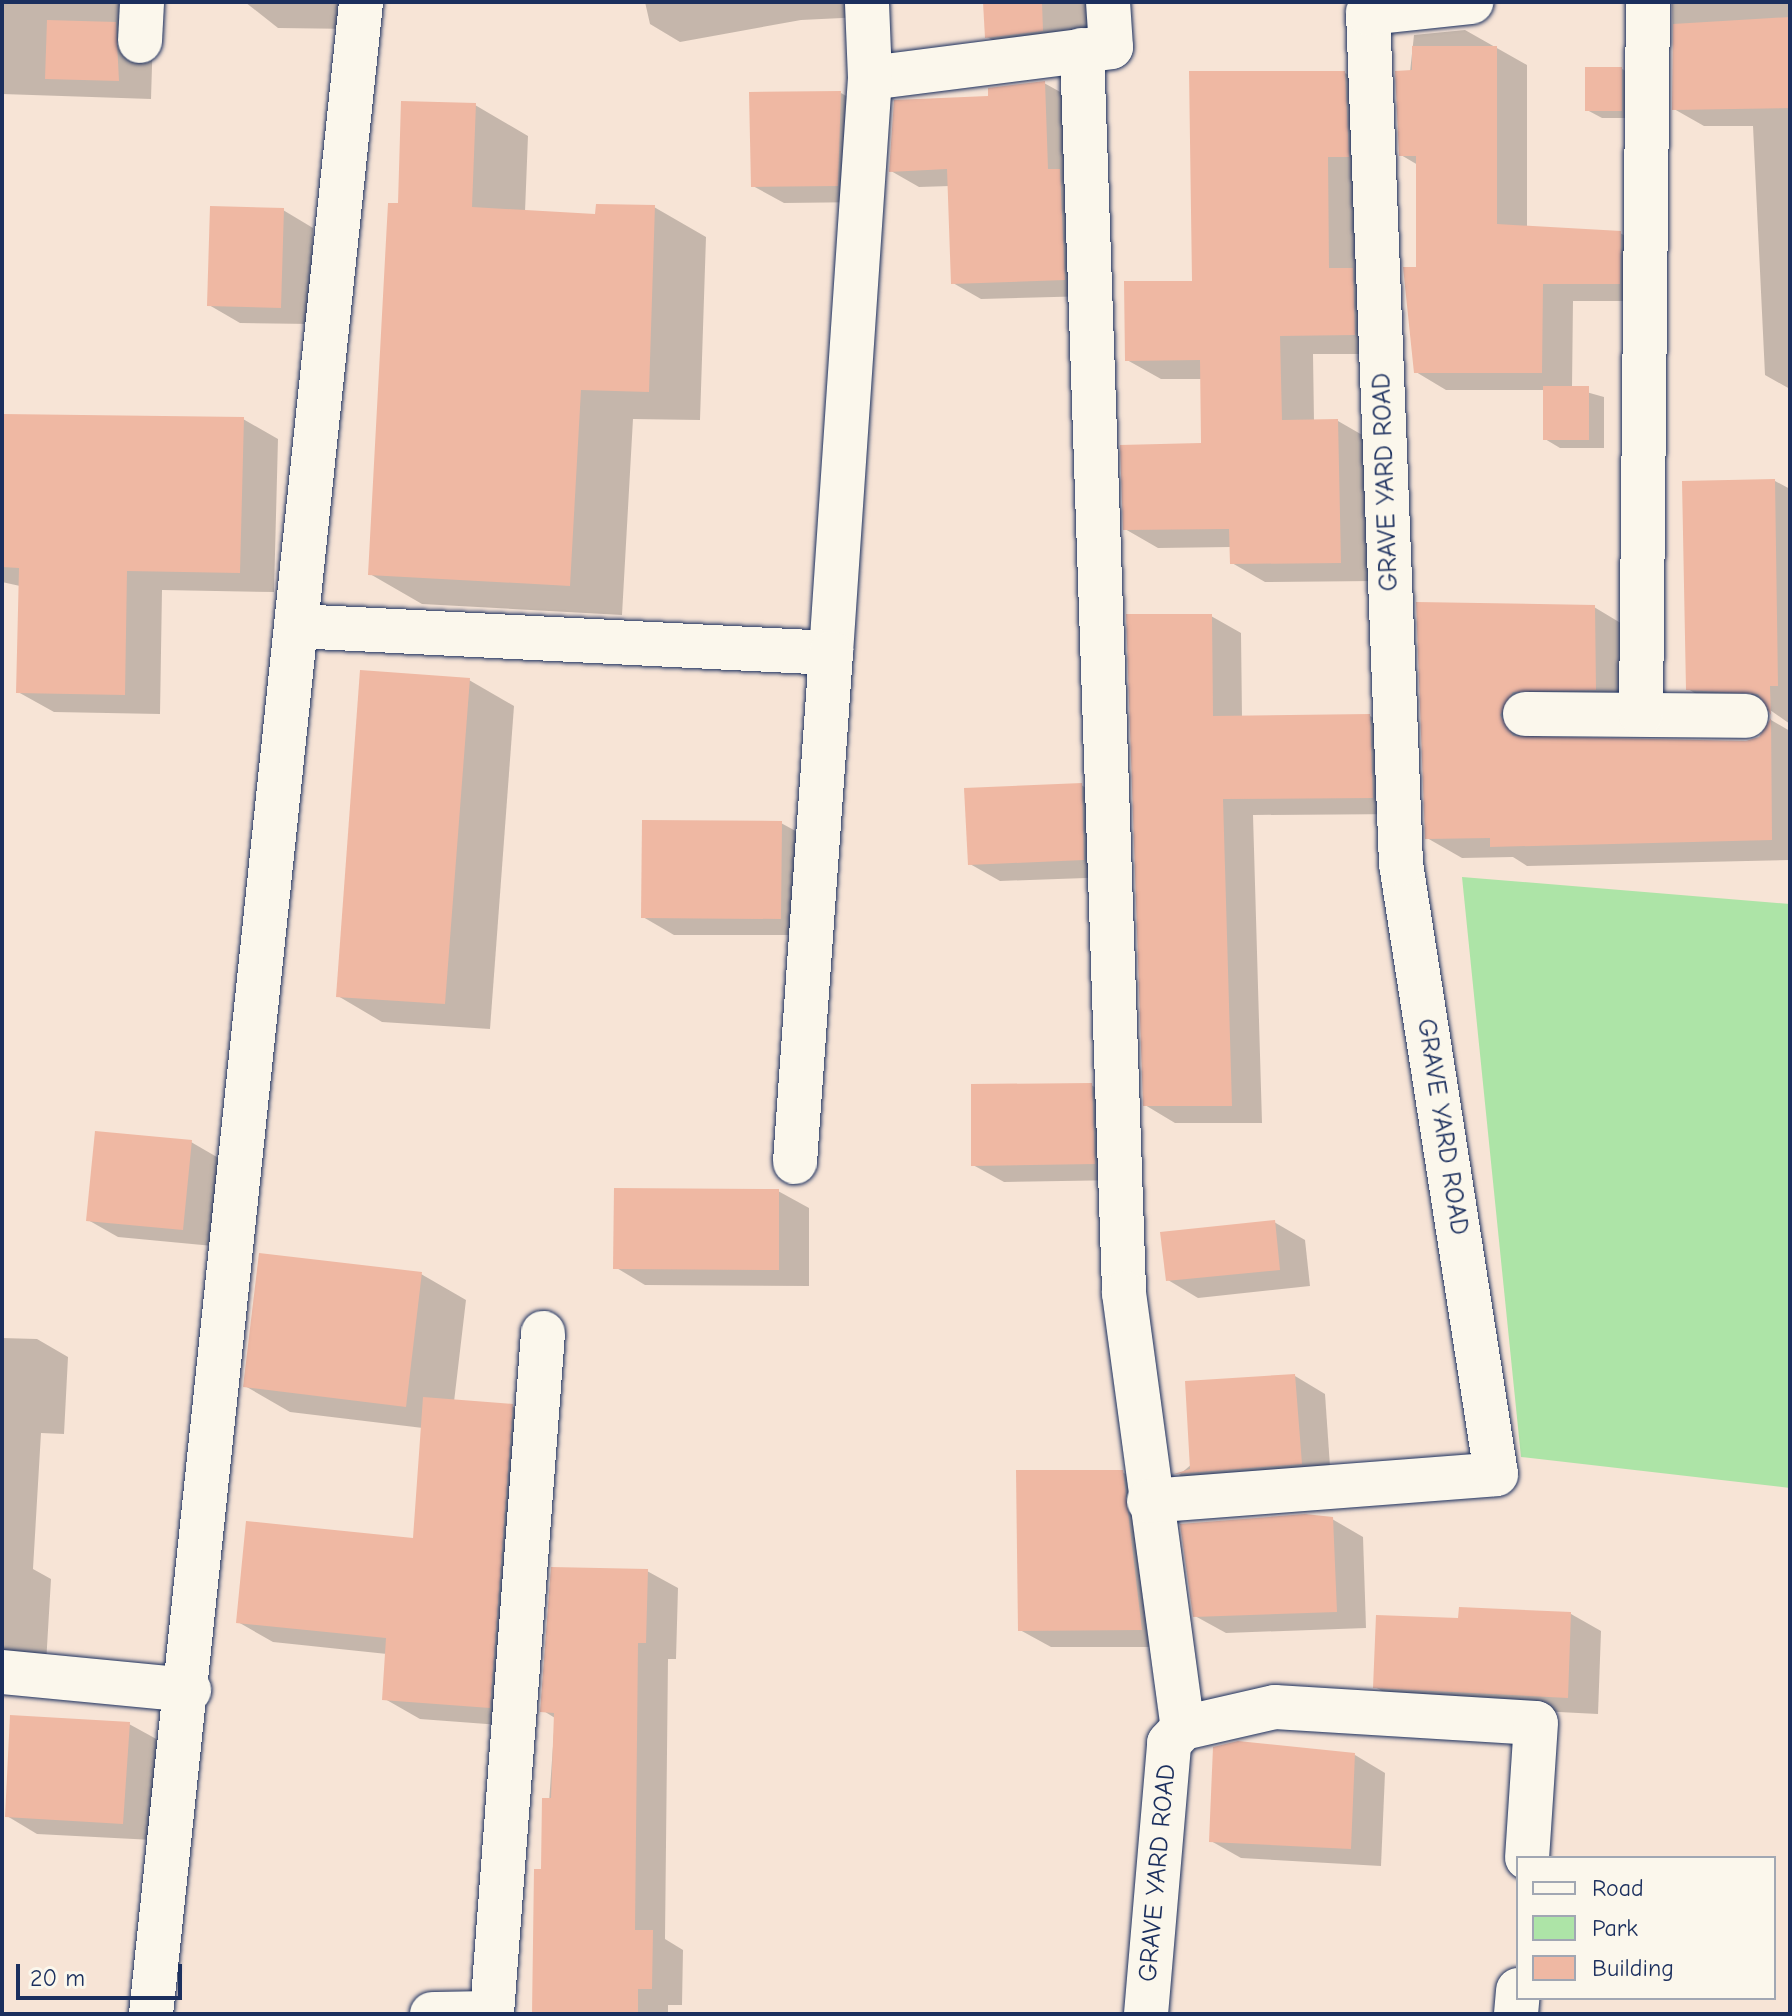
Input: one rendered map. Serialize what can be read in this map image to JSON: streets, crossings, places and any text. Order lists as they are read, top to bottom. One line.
{"streets":{"street":["GRAVE YARD ROAD"]},"legend":["Road","Park","Building"],"scale_bar":"20 m"}
